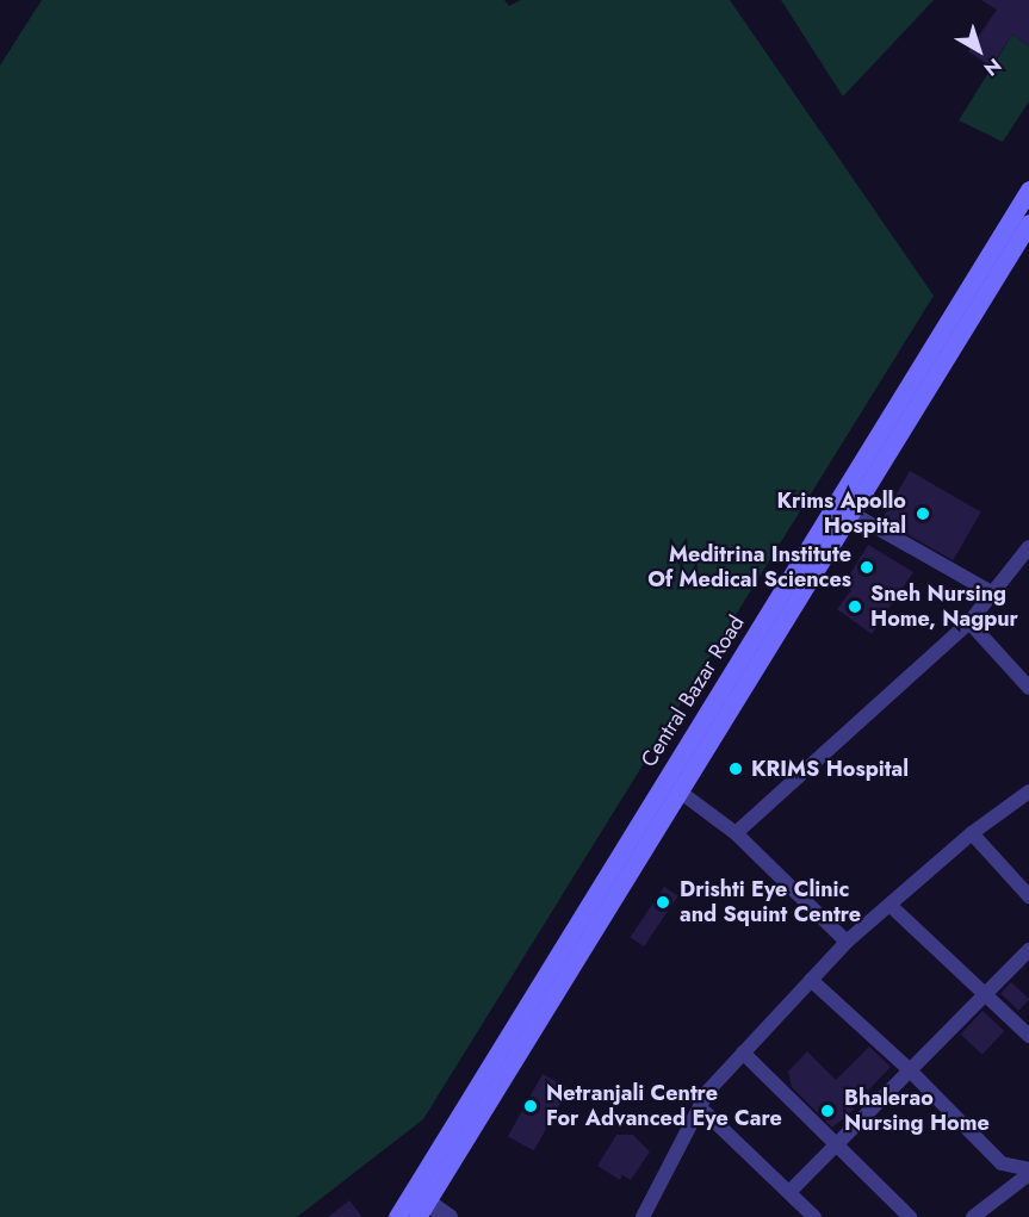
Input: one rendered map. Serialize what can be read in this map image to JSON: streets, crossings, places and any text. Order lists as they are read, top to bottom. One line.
{"streets":{"main road":["Central Bazar Road"]},"places":["Krims Apollo Hospital","Meditrina Institute Of Medical Sciences","Sneh Nursing Home, Nagpur","KRIMS Hospital","Drishti Eye Clinic and Squint Centre","Netranjali Centre For Advanced Eye Care","Bhalerao Nursing Home"],"north":"bottom right"}
